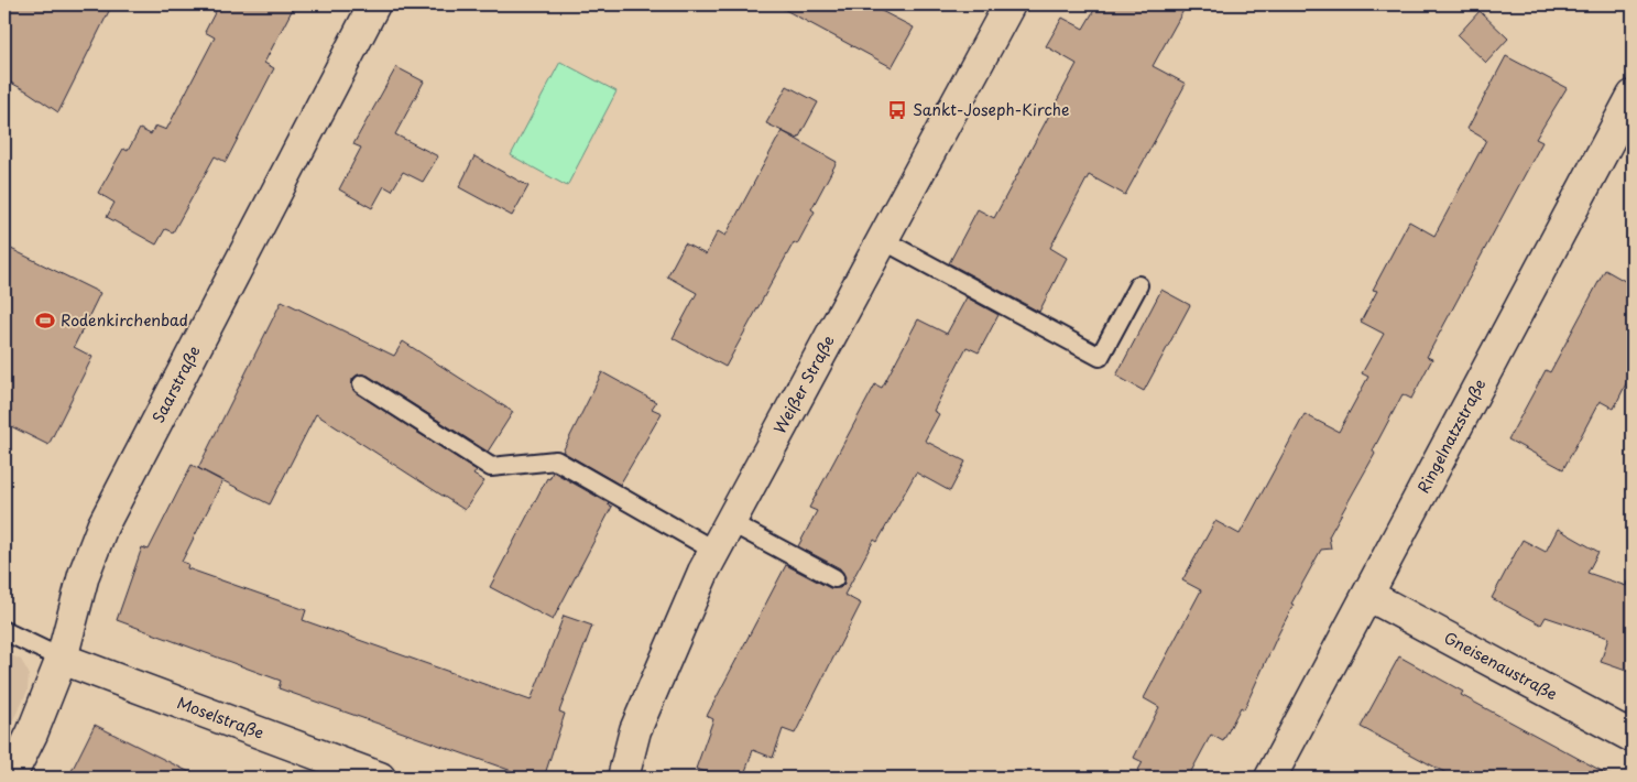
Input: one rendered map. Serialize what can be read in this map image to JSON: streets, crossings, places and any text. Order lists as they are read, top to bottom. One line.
{"streets":{"street":["Saarstraße","Weißer Straße","Ringelnatzstraße","Gneisenaustraße","Moselstraße"]},"crossings":[["Saarstraße","Moselstraße"],["Ringelnatzstraße","Gneisenaustraße"]],"places":{"bus stop":["Sankt-Joseph-Kirche"],"sports":["Rodenkirchenbad"]}}
